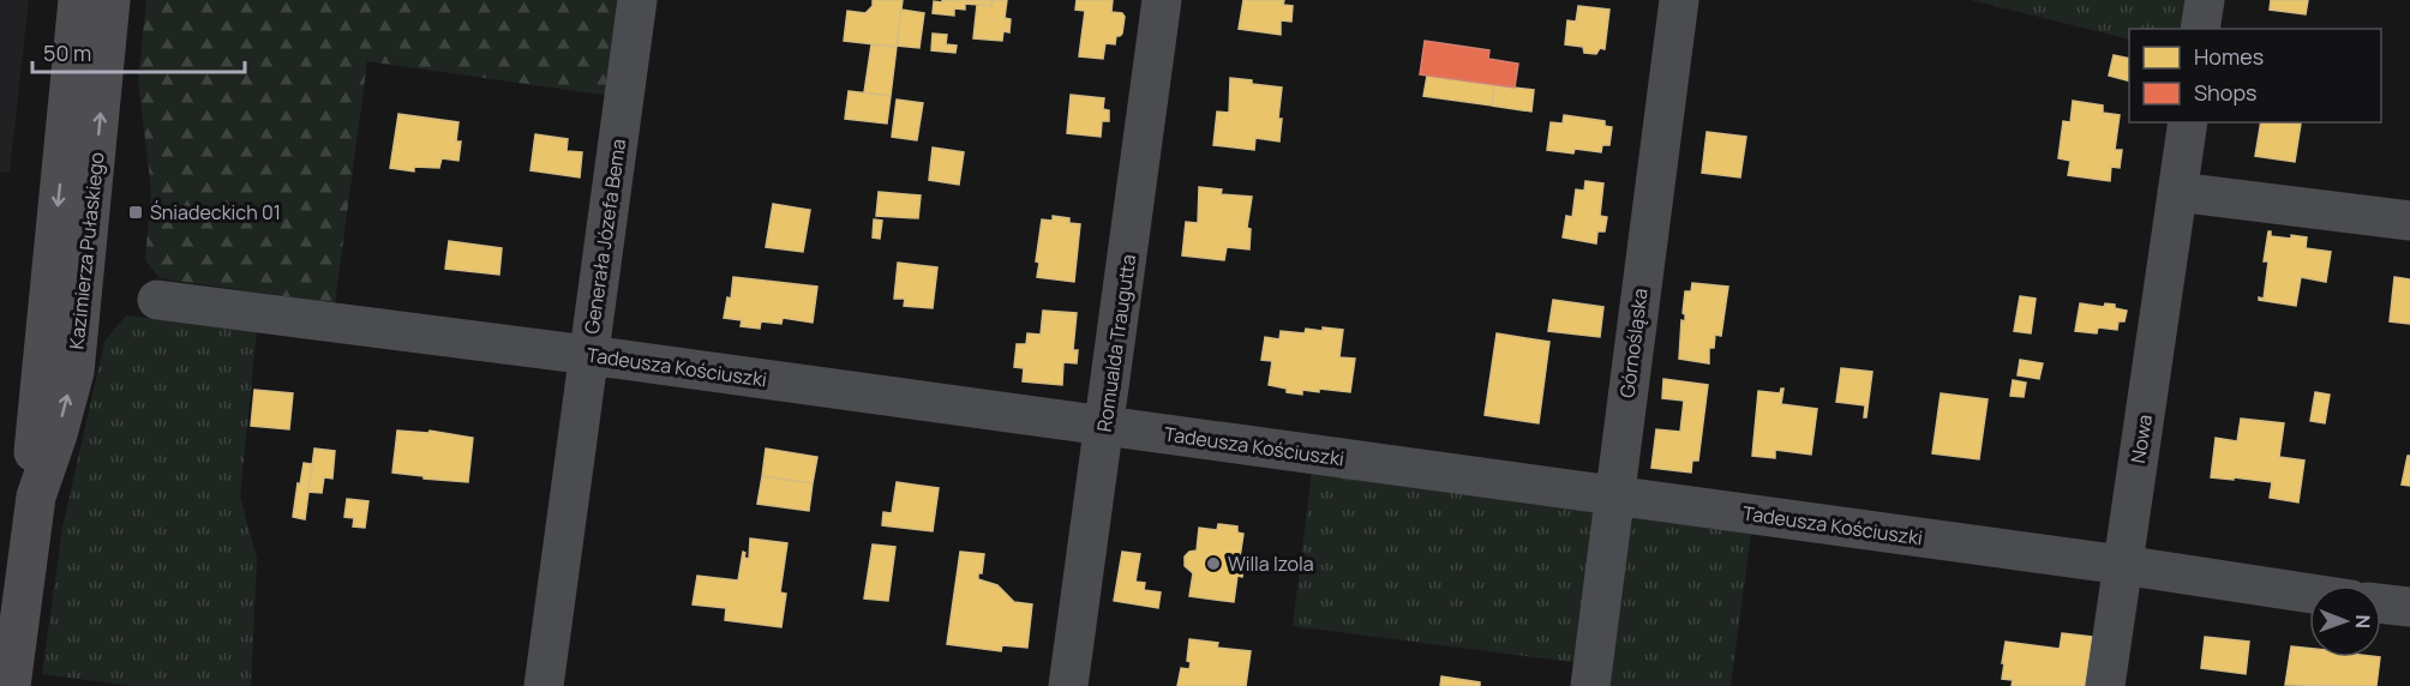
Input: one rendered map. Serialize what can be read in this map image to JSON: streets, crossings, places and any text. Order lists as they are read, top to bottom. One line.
{"streets":{"main road":["Kazimierza Pułaskiego"],"street":["Generała Józefa Bema","Romualda Traugutta","Górnośląska","Tadeusza Kościuszki","Nowa"]},"crossings":[["Generała Józefa Bema","Tadeusza Kościuszki"],["Romualda Traugutta","Tadeusza Kościuszki"],["Górnośląska","Tadeusza Kościuszki"],["Tadeusza Kościuszki","Nowa"]],"places":{"transit":["Śniadeckich 01"],"other":["Willa Izola"]},"legend":["Homes","Shops"],"scale_bar":"50 m","north":"right"}
